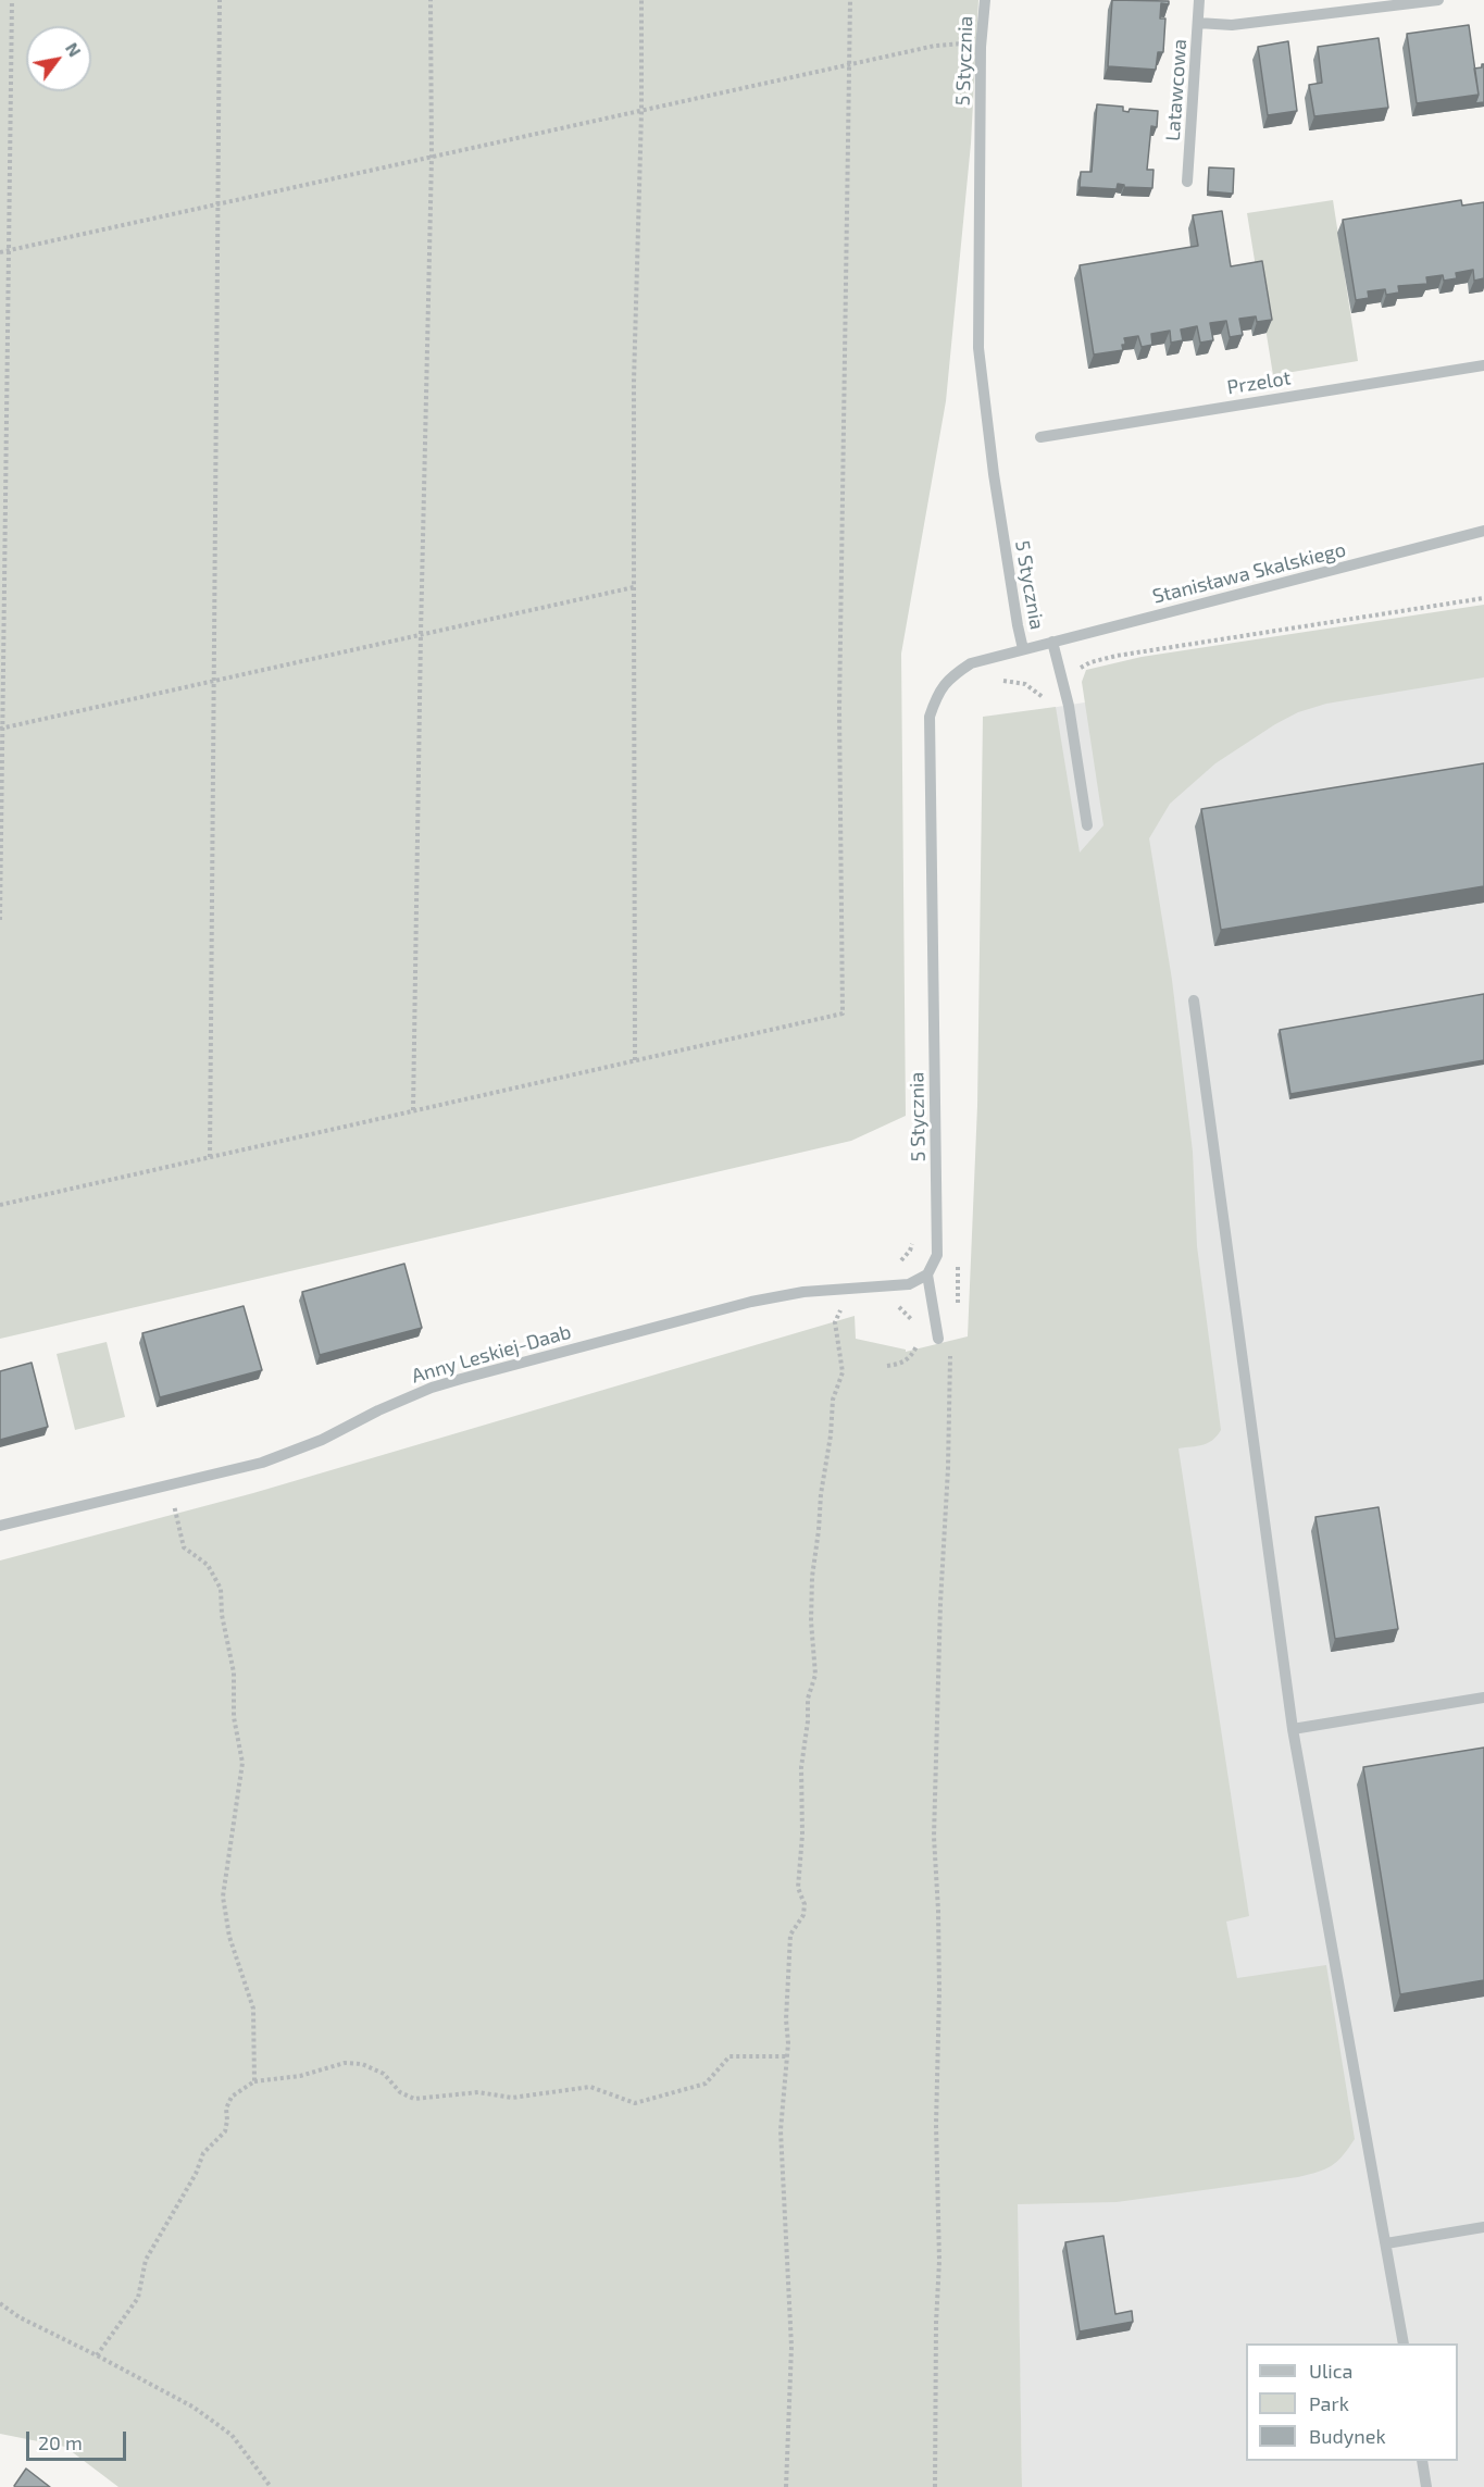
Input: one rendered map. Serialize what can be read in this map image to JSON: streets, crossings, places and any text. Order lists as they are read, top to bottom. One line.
{"streets":{"street":["5 Stycznia","Latawcowa","Przelot","Stanisława Skalskiego","Anny Leskiej-Daab"]},"crossings":[["5 Stycznia","Stanisława Skalskiego"],["5 Stycznia","Anny Leskiej-Daab"]],"legend":["Ulica","Park","Budynek"],"scale_bar":"20 m","north":"top right"}
